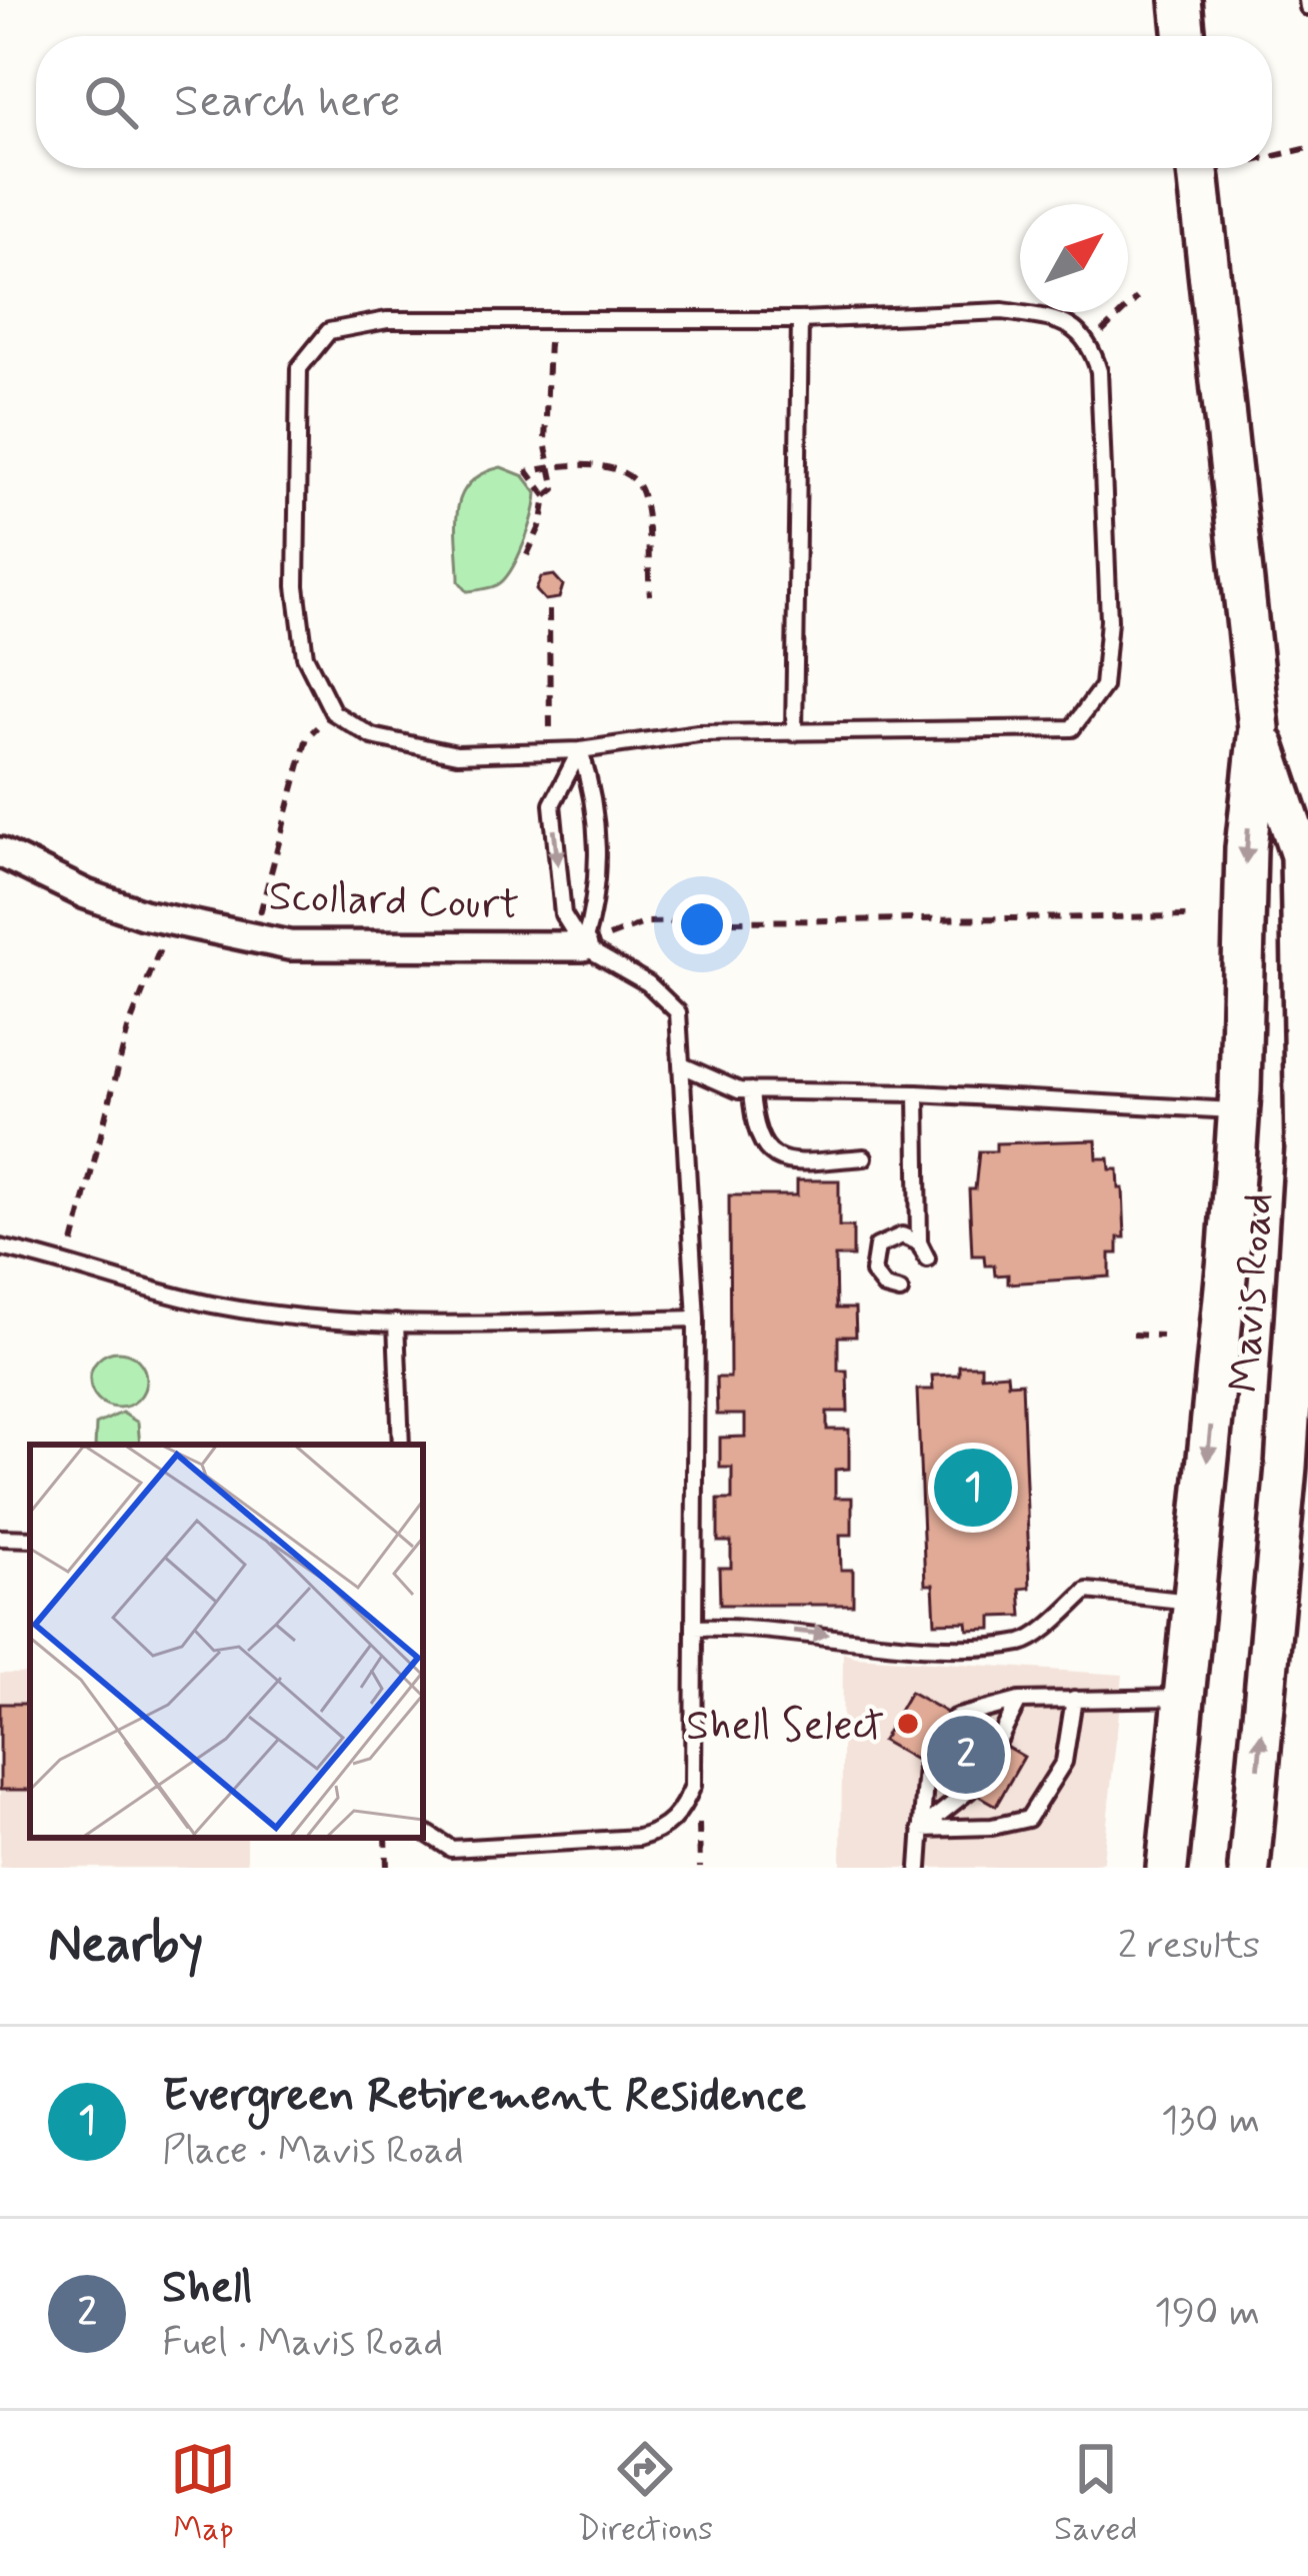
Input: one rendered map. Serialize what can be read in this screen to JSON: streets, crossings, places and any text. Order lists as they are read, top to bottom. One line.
{"streets":{"main road":["Mavis Road"],"street":["Scollard Court"]},"places":["Shell Select"],"north":"top right","page":{"search":"Search here","pins":["1","2"],"heading":["Nearby","2 results"],"list":[{"mark":"1","name":"Evergreen Retirement Residence","note":"Place · Mavis Road","value":"130 m"},{"mark":"2","name":"Shell","note":"Fuel · Mavis Road","value":"190 m"}],"nav":["Map","Directions","Saved"]}}
